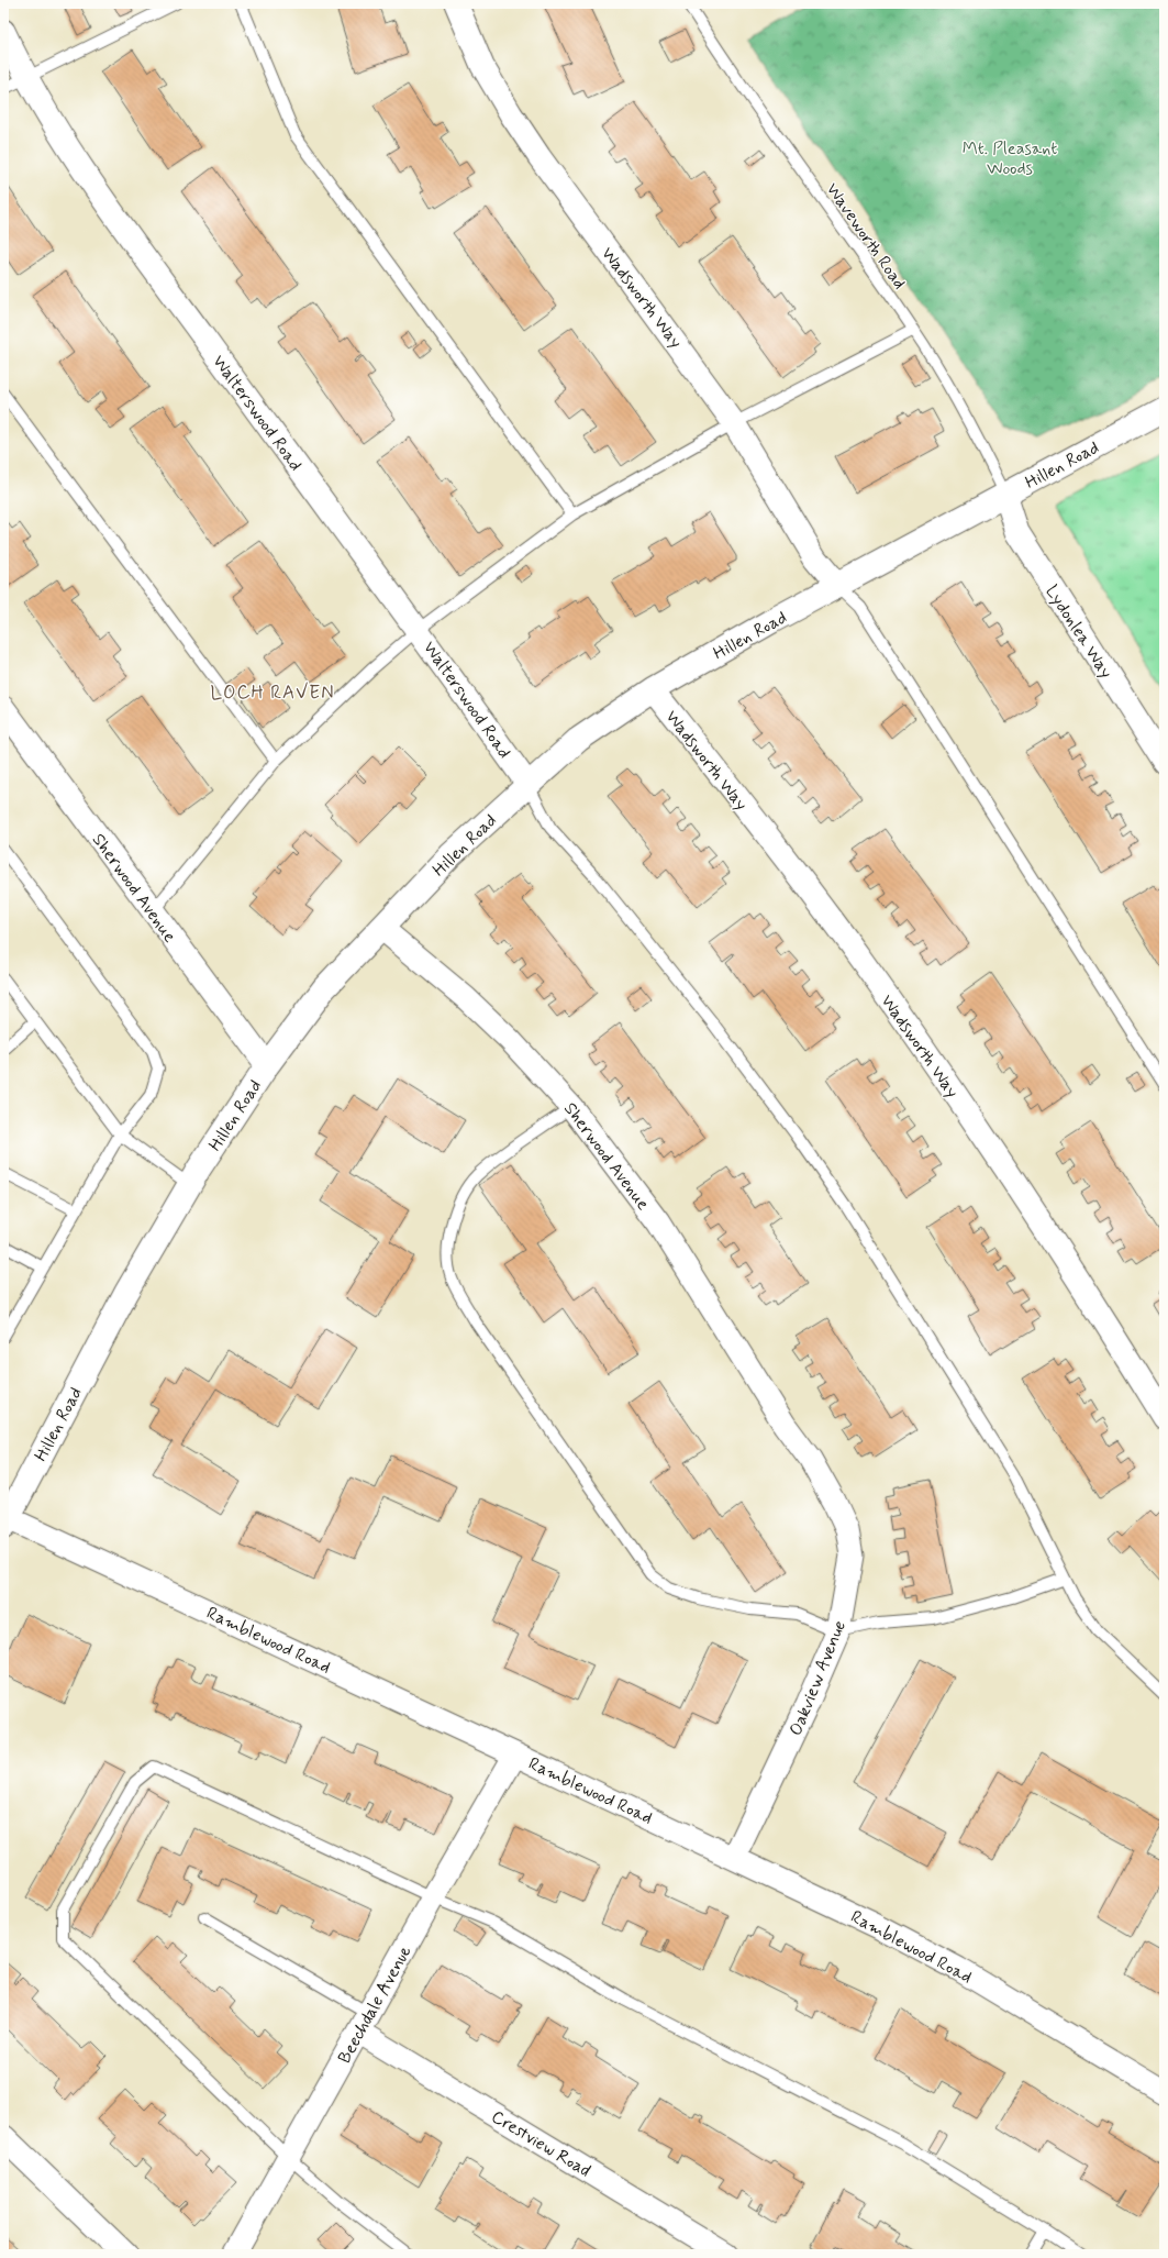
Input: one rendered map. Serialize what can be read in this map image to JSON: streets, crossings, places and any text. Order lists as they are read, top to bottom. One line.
{"streets":{"street":["Wadsworth Way","Walterswood Road","Hillen Road","Lydonlea Way","Sherwood Avenue","Ramblewood Road","Oakview Avenue","Beechdale Avenue","Crestview Road"],"lane":["Waveworth Road"]},"crossings":[["Waveworth Road","Hillen Road"],["Waveworth Road","Lydonlea Way"],["Wadsworth Way","Hillen Road"],["Walterswood Road","Hillen Road"],["Hillen Road","Lydonlea Way"],["Hillen Road","Sherwood Avenue"],["Hillen Road","Ramblewood Road"],["Sherwood Avenue","Oakview Avenue"],["Ramblewood Road","Oakview Avenue"],["Ramblewood Road","Beechdale Avenue"],["Beechdale Avenue","Crestview Road"]],"districts":["LOCH RAVEN"],"parks":["Mt. Pleasant Woods"]}
